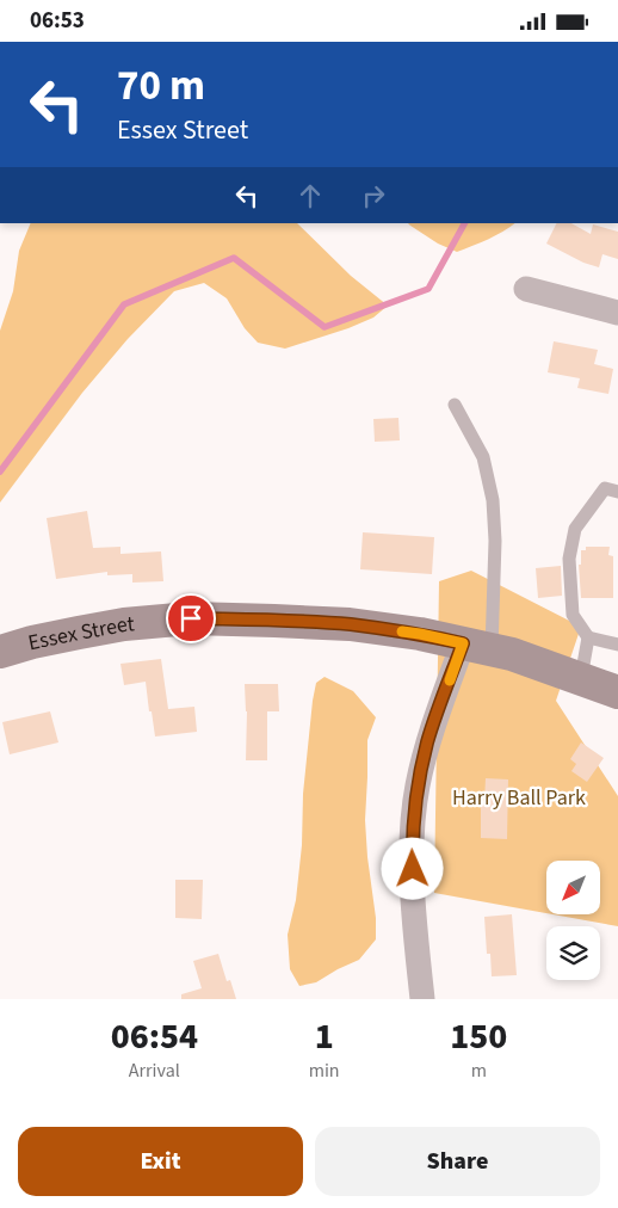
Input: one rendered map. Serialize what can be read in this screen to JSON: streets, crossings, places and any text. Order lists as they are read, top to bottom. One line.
{"streets":{"main road":["Essex Street"]},"parks":["Harry Ball Park"],"north":"bottom left","page":{"status":"06:53","turn":["70 m","Essex Street"],"eta":["06:54","Arrival","1","min","150","m"],"buttons":["Exit","Share"]}}
